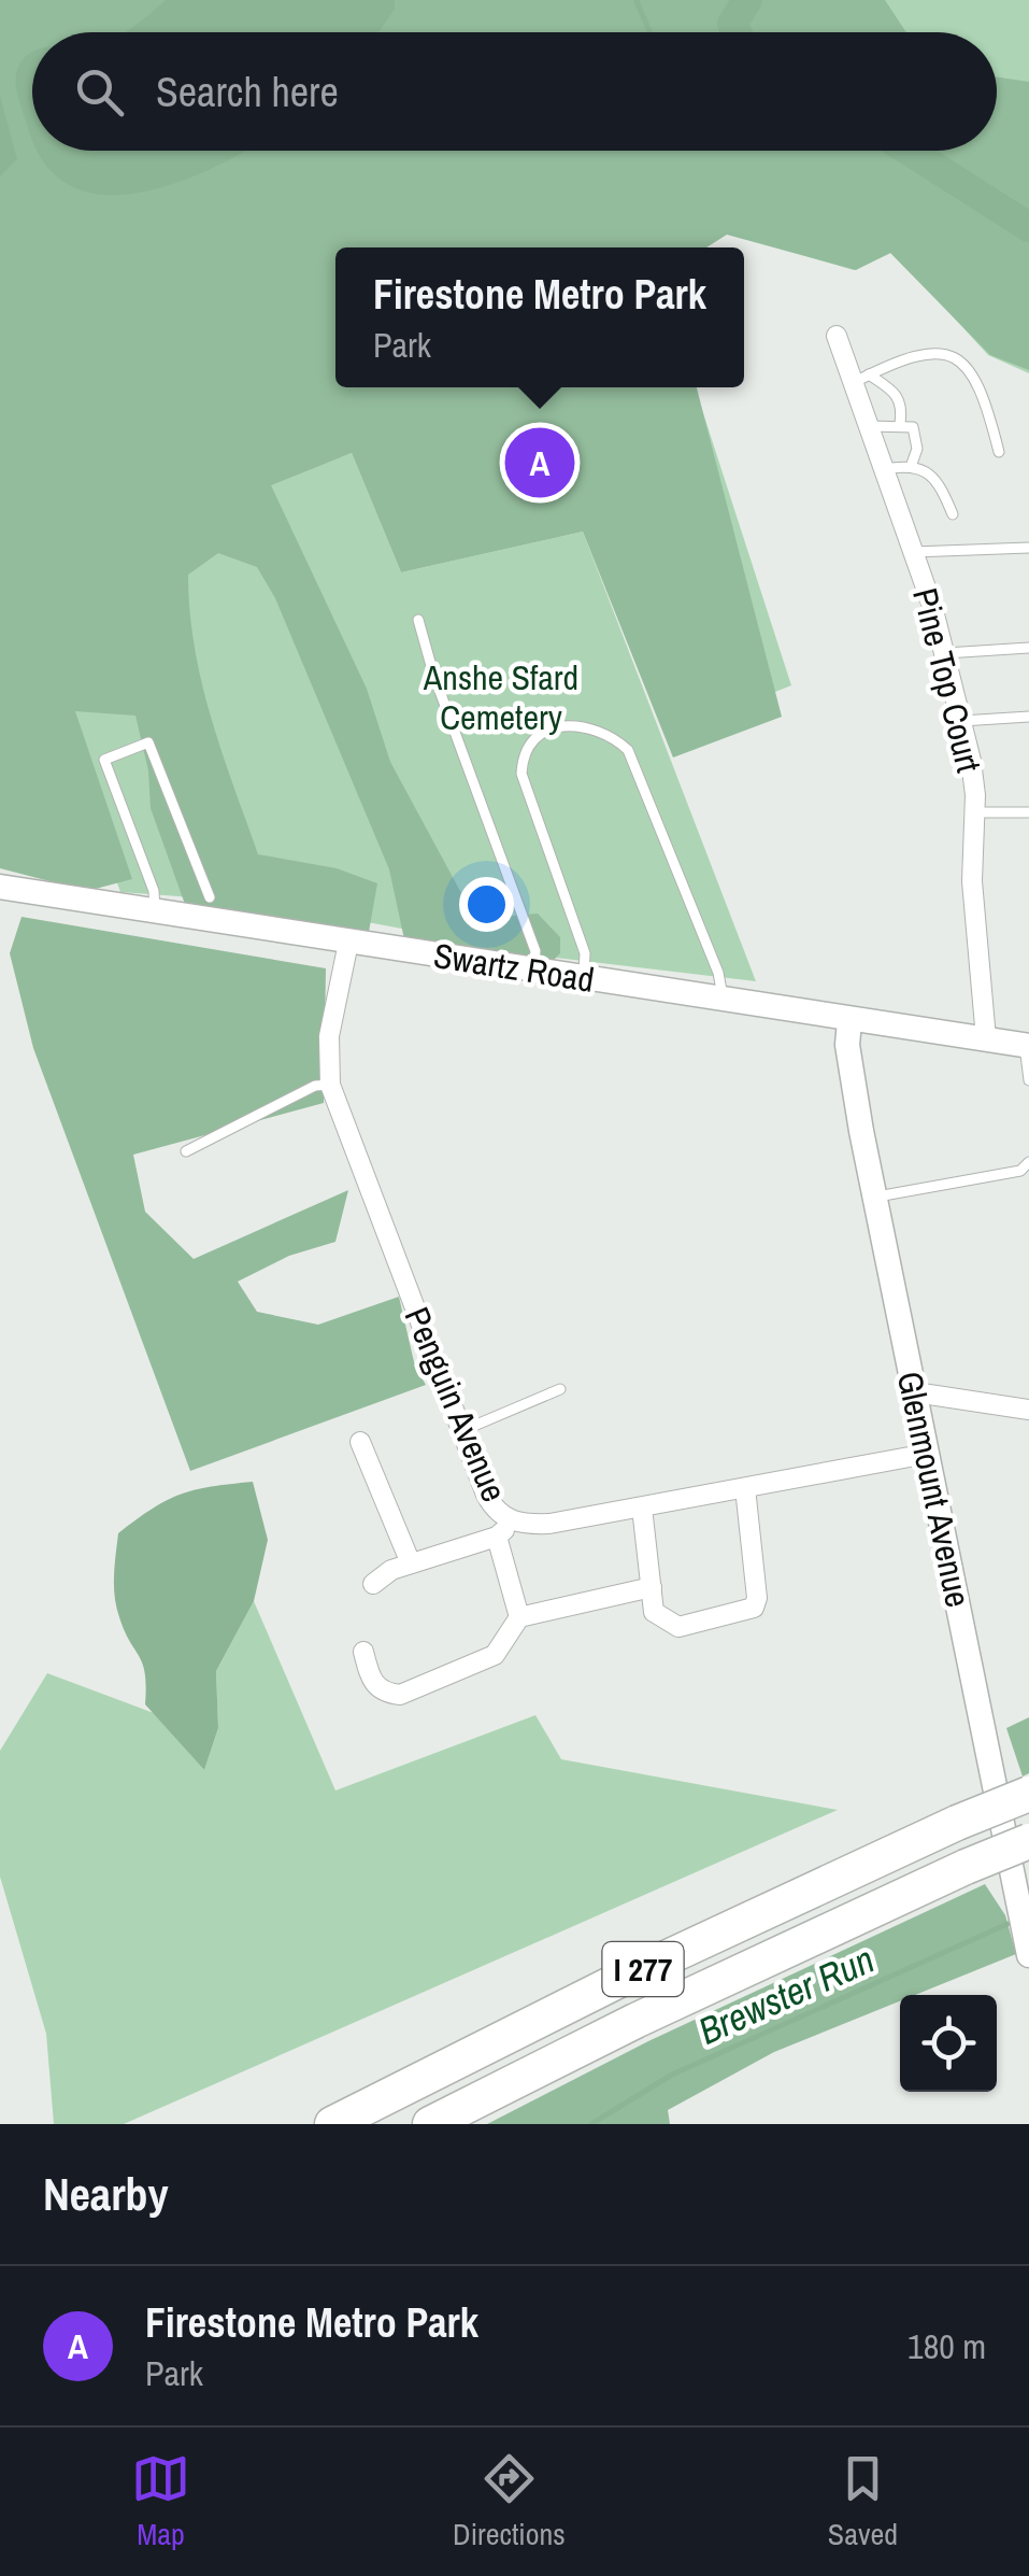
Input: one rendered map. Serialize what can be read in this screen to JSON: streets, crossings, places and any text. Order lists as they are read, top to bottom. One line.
{"streets":{"highway":["I 277"],"street":["Pine Top Court","Swartz Road","Penguin Avenue","Glenmount Avenue"]},"crossings":[["Pine Top Court","Swartz Road"],["Swartz Road","Penguin Avenue"],["Swartz Road","Glenmount Avenue"],["Penguin Avenue","Glenmount Avenue"]],"water":["Brewster Run"],"parks":["Anshe Sfard Cemetery"],"page":{"search":"Search here","popup":["Firestone Metro Park","Park"],"pins":"A","heading":"Nearby","list":[{"mark":"A","name":"Firestone Metro Park","note":"Park","value":"180 m"}],"nav":["Map","Directions","Saved"]}}
